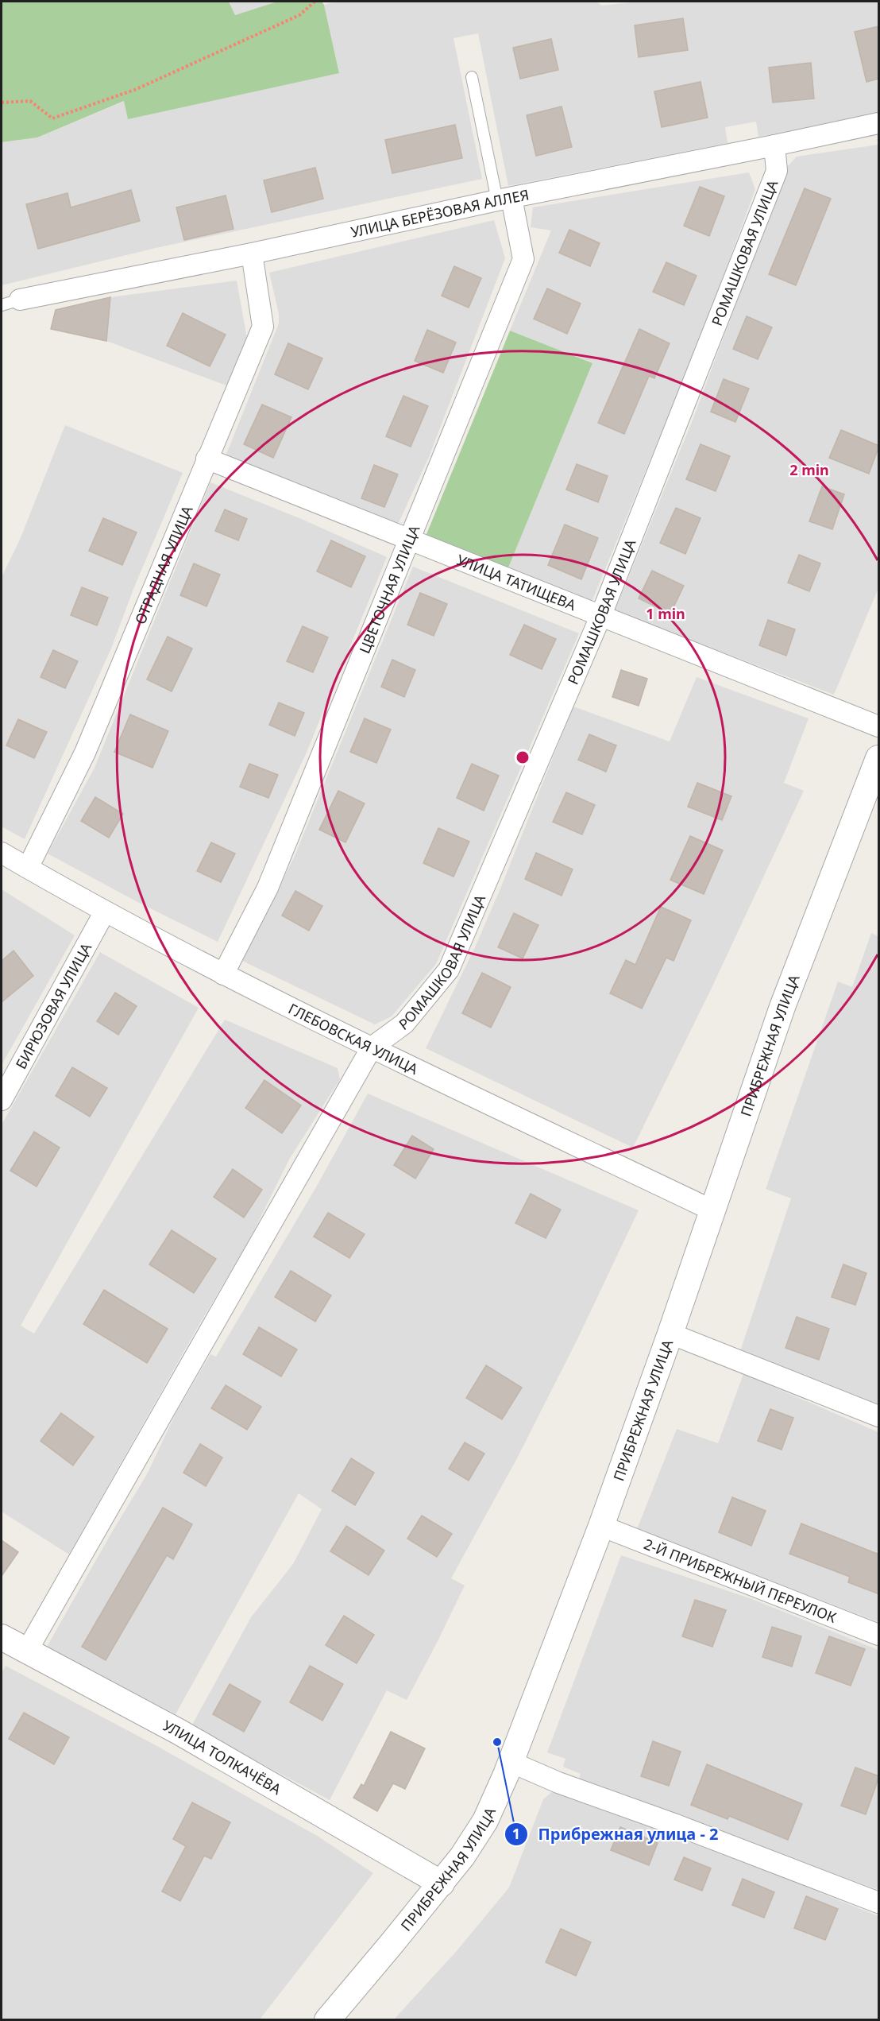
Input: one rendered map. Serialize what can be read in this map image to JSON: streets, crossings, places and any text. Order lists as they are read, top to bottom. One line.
{"streets":{"street":["УЛИЦА БЕРЁЗОВАЯ АЛЛЕЯ","РОМАШКОВАЯ УЛИЦА","ОТРАДНАЯ УЛИЦА","УЛИЦА ТАТИЩЕВА","ЦВЕТОЧНАЯ УЛИЦА","БИРЮЗОВАЯ УЛИЦА","ГЛЕБОВСКАЯ УЛИЦА","ПРИБРЕЖНАЯ УЛИЦА","2-Й ПРИБРЕЖНЫЙ ПЕРЕУЛОК","УЛИЦА ТОЛКАЧЁВА"]},"crossings":[["УЛИЦА БЕРЁЗОВАЯ АЛЛЕЯ","РОМАШКОВАЯ УЛИЦА"],["УЛИЦА БЕРЁЗОВАЯ АЛЛЕЯ","ОТРАДНАЯ УЛИЦА"],["УЛИЦА БЕРЁЗОВАЯ АЛЛЕЯ","ЦВЕТОЧНАЯ УЛИЦА"],["РОМАШКОВАЯ УЛИЦА","УЛИЦА ТАТИЩЕВА"],["РОМАШКОВАЯ УЛИЦА","ГЛЕБОВСКАЯ УЛИЦА"],["ОТРАДНАЯ УЛИЦА","УЛИЦА ТАТИЩЕВА"],["ОТРАДНАЯ УЛИЦА","ГЛЕБОВСКАЯ УЛИЦА"],["УЛИЦА ТАТИЩЕВА","ЦВЕТОЧНАЯ УЛИЦА"],["ЦВЕТОЧНАЯ УЛИЦА","ГЛЕБОВСКАЯ УЛИЦА"],["БИРЮЗОВАЯ УЛИЦА","ГЛЕБОВСКАЯ УЛИЦА"],["ГЛЕБОВСКАЯ УЛИЦА","ПРИБРЕЖНАЯ УЛИЦА"],["ПРИБРЕЖНАЯ УЛИЦА","2-Й ПРИБРЕЖНЫЙ ПЕРЕУЛОК"],["ПРИБРЕЖНАЯ УЛИЦА","УЛИЦА ТОЛКАЧЁВА"]],"places":["Прибрежная улица - 2"],"rings":["2 min","1 min"]}
